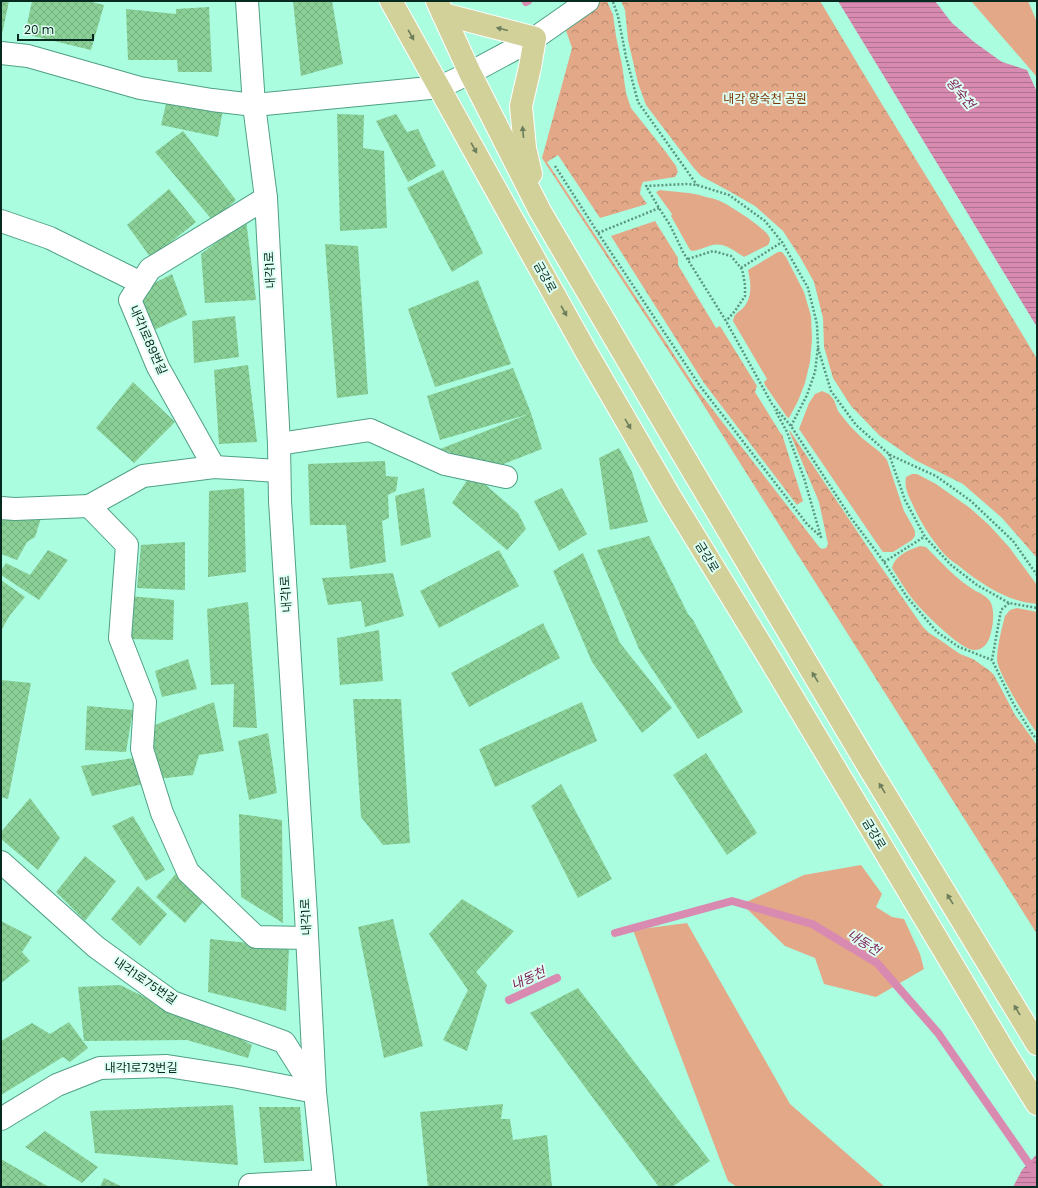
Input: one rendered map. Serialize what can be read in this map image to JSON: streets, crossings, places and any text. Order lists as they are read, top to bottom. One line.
{"streets":{"main road":["금강로"],"street":["내각1로","내각1로89번길","내각1로75번길","내각1로73번길"]},"crossings":[["내각1로","내각1로89번길"],["내각1로","내각1로75번길"],["내각1로","내각1로73번길"],["내각1로75번길","내각1로73번길"]],"water":["왕숙천","내동천"],"parks":["내각 왕숙천 공원"],"scale_bar":"20 m"}
